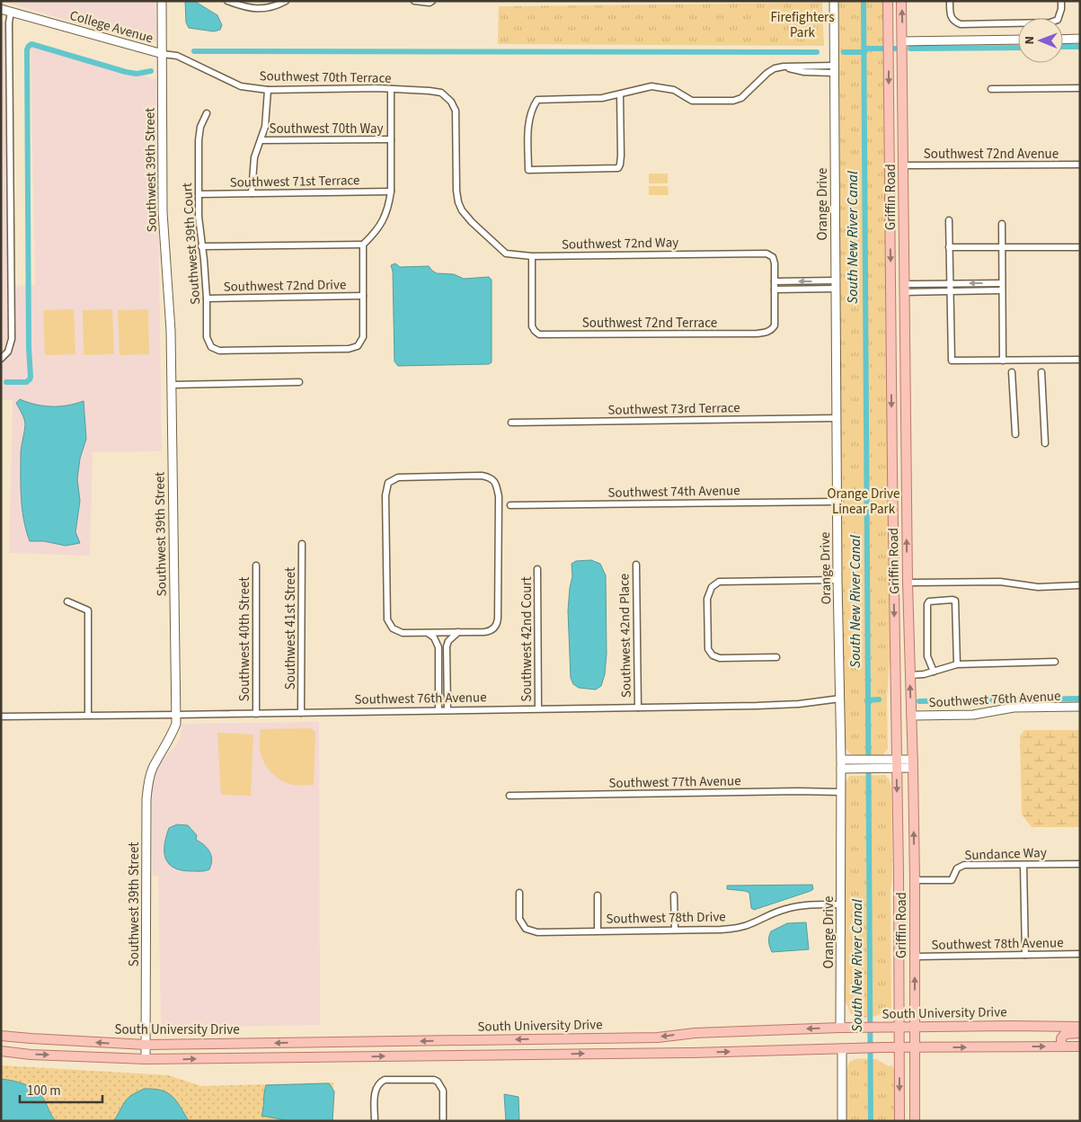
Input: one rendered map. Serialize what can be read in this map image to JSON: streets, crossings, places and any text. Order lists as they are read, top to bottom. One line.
{"streets":{"main road":["Griffin Road","South University Drive"],"street":["College Avenue","Southwest 70th Terrace","Southwest 70th Way","Southwest 72nd Avenue","Southwest 39th Street","Southwest 71st Terrace","Orange Drive","Southwest 39th Court","Southwest 72nd Way","Southwest 72nd Drive","Southwest 72nd Terrace","Southwest 73rd Terrace","Southwest 74th Avenue","Southwest 41st Street","Southwest 42nd Place","Southwest 40th Street","Southwest 42nd Court","Southwest 76th Avenue","Southwest 77th Avenue","Sundance Way","Southwest 78th Drive","Southwest 78th Avenue"]},"crossings":[["College Avenue","Southwest 70th Terrace"],["College Avenue","Southwest 39th Street"],["Southwest 70th Terrace","Southwest 39th Street"],["Southwest 70th Terrace","Southwest 72nd Way"],["Southwest 72nd Avenue","Griffin Road"],["Southwest 39th Street","Southwest 76th Avenue"],["Southwest 39th Street","South University Drive"],["Southwest 71st Terrace","Southwest 39th Court"],["Griffin Road","Southwest 76th Avenue"],["Griffin Road","Sundance Way"],["Griffin Road","Southwest 78th Avenue"],["Griffin Road","South University Drive"],["Orange Drive","Southwest 73rd Terrace"],["Orange Drive","Southwest 74th Avenue"],["Orange Drive","Southwest 76th Avenue"],["Orange Drive","Southwest 77th Avenue"],["Orange Drive","Southwest 78th Drive"],["Orange Drive","South University Drive"],["Southwest 39th Court","Southwest 72nd Drive"],["Southwest 72nd Way","Southwest 72nd Terrace"],["Southwest 41st Street","Southwest 76th Avenue"],["Southwest 42nd Place","Southwest 76th Avenue"],["Southwest 40th Street","Southwest 76th Avenue"],["Southwest 42nd Court","Southwest 76th Avenue"]],"water":["South New River Canal"],"parks":["Firefighters Park","Orange Drive Linear Park"],"scale_bar":"100 m","north":"left"}
